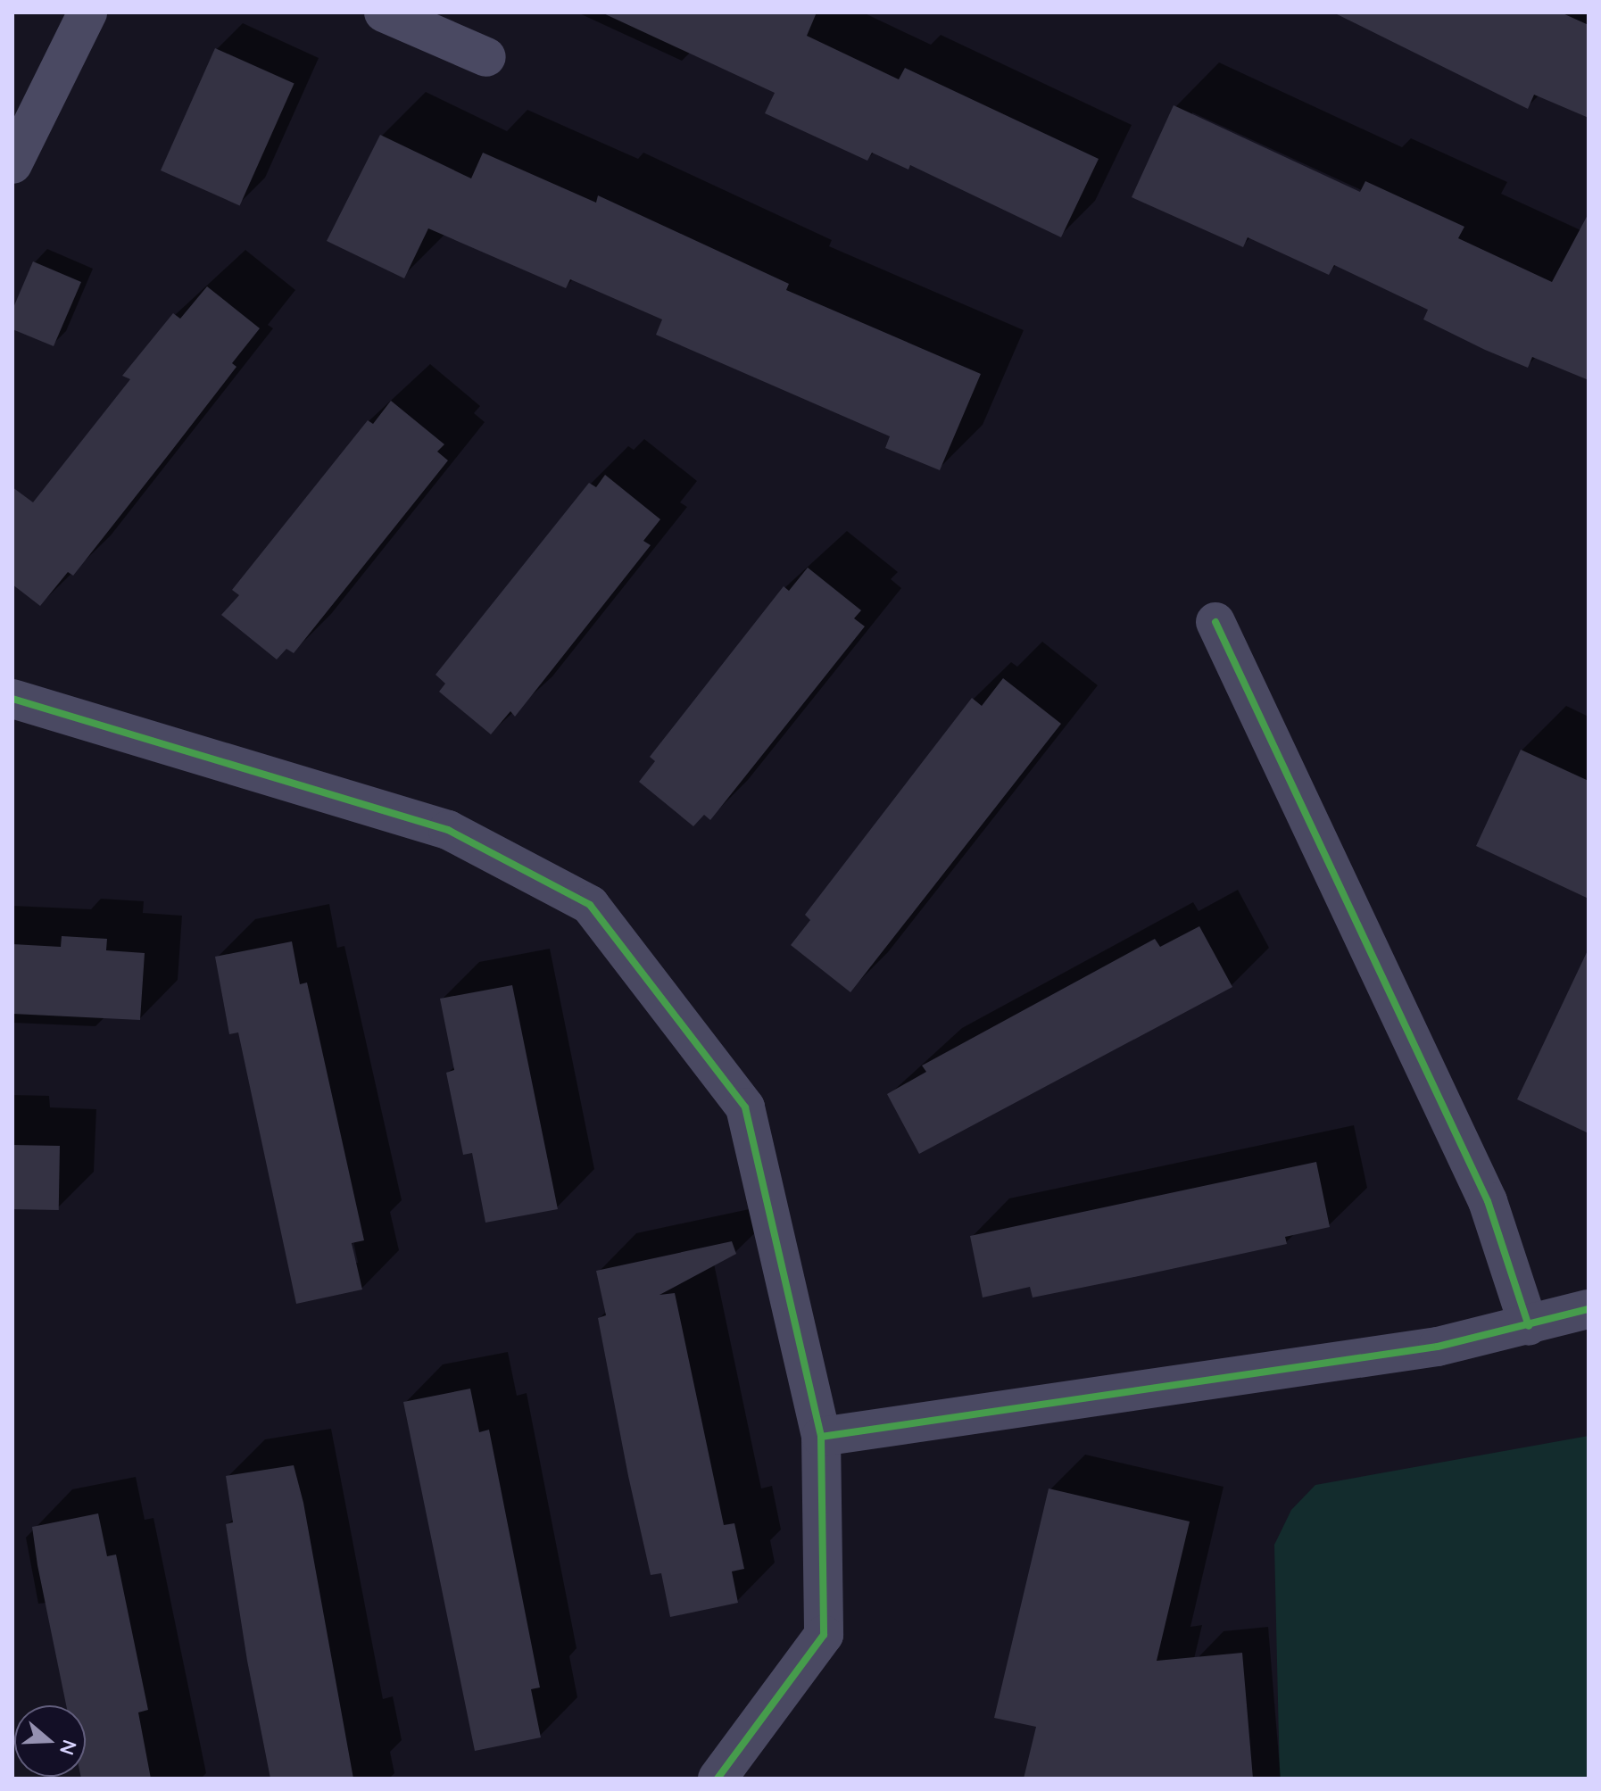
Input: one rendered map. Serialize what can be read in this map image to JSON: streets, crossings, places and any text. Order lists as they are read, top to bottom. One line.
{"north":"right"}
